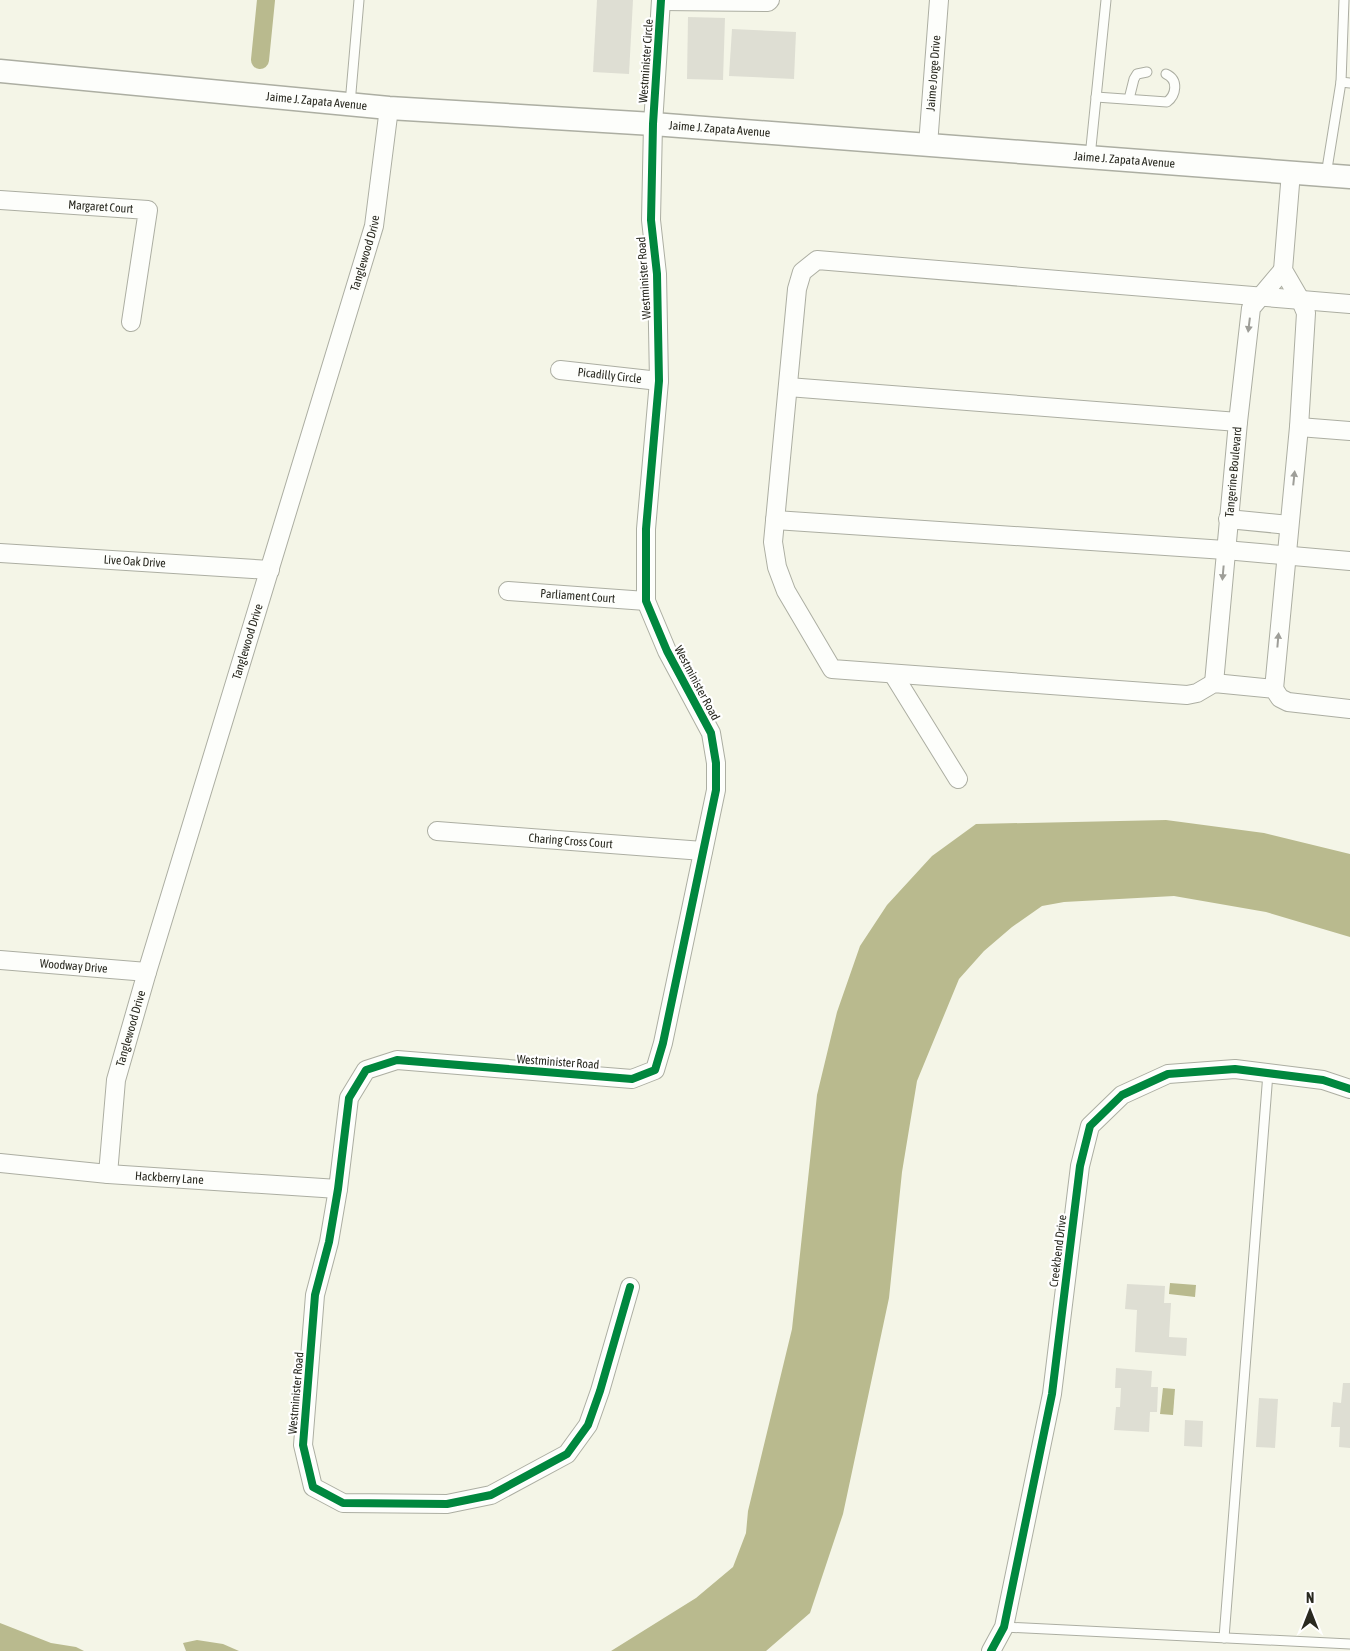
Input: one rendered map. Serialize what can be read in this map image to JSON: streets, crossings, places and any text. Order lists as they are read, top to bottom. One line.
{"streets":{"street":["Westminister Circle","Jaime Jorge Drive","Jaime J. Zapata Avenue","Margaret Court","Tanglewood Drive","Westminister Road","Picadilly Circle","Tangerine Boulevard","Live Oak Drive","Parliament Court","Charing Cross Court","Woodway Drive","Hackberry Lane","Creekbend Drive"]},"crossings":[["Westminister Circle","Jaime J. Zapata Avenue"],["Westminister Circle","Westminister Road"],["Jaime Jorge Drive","Jaime J. Zapata Avenue"],["Jaime J. Zapata Avenue","Tanglewood Drive"],["Jaime J. Zapata Avenue","Westminister Road"],["Tanglewood Drive","Live Oak Drive"],["Tanglewood Drive","Woodway Drive"],["Tanglewood Drive","Hackberry Lane"],["Westminister Road","Picadilly Circle"],["Westminister Road","Parliament Court"],["Westminister Road","Charing Cross Court"],["Westminister Road","Hackberry Lane"]],"north":"top"}
